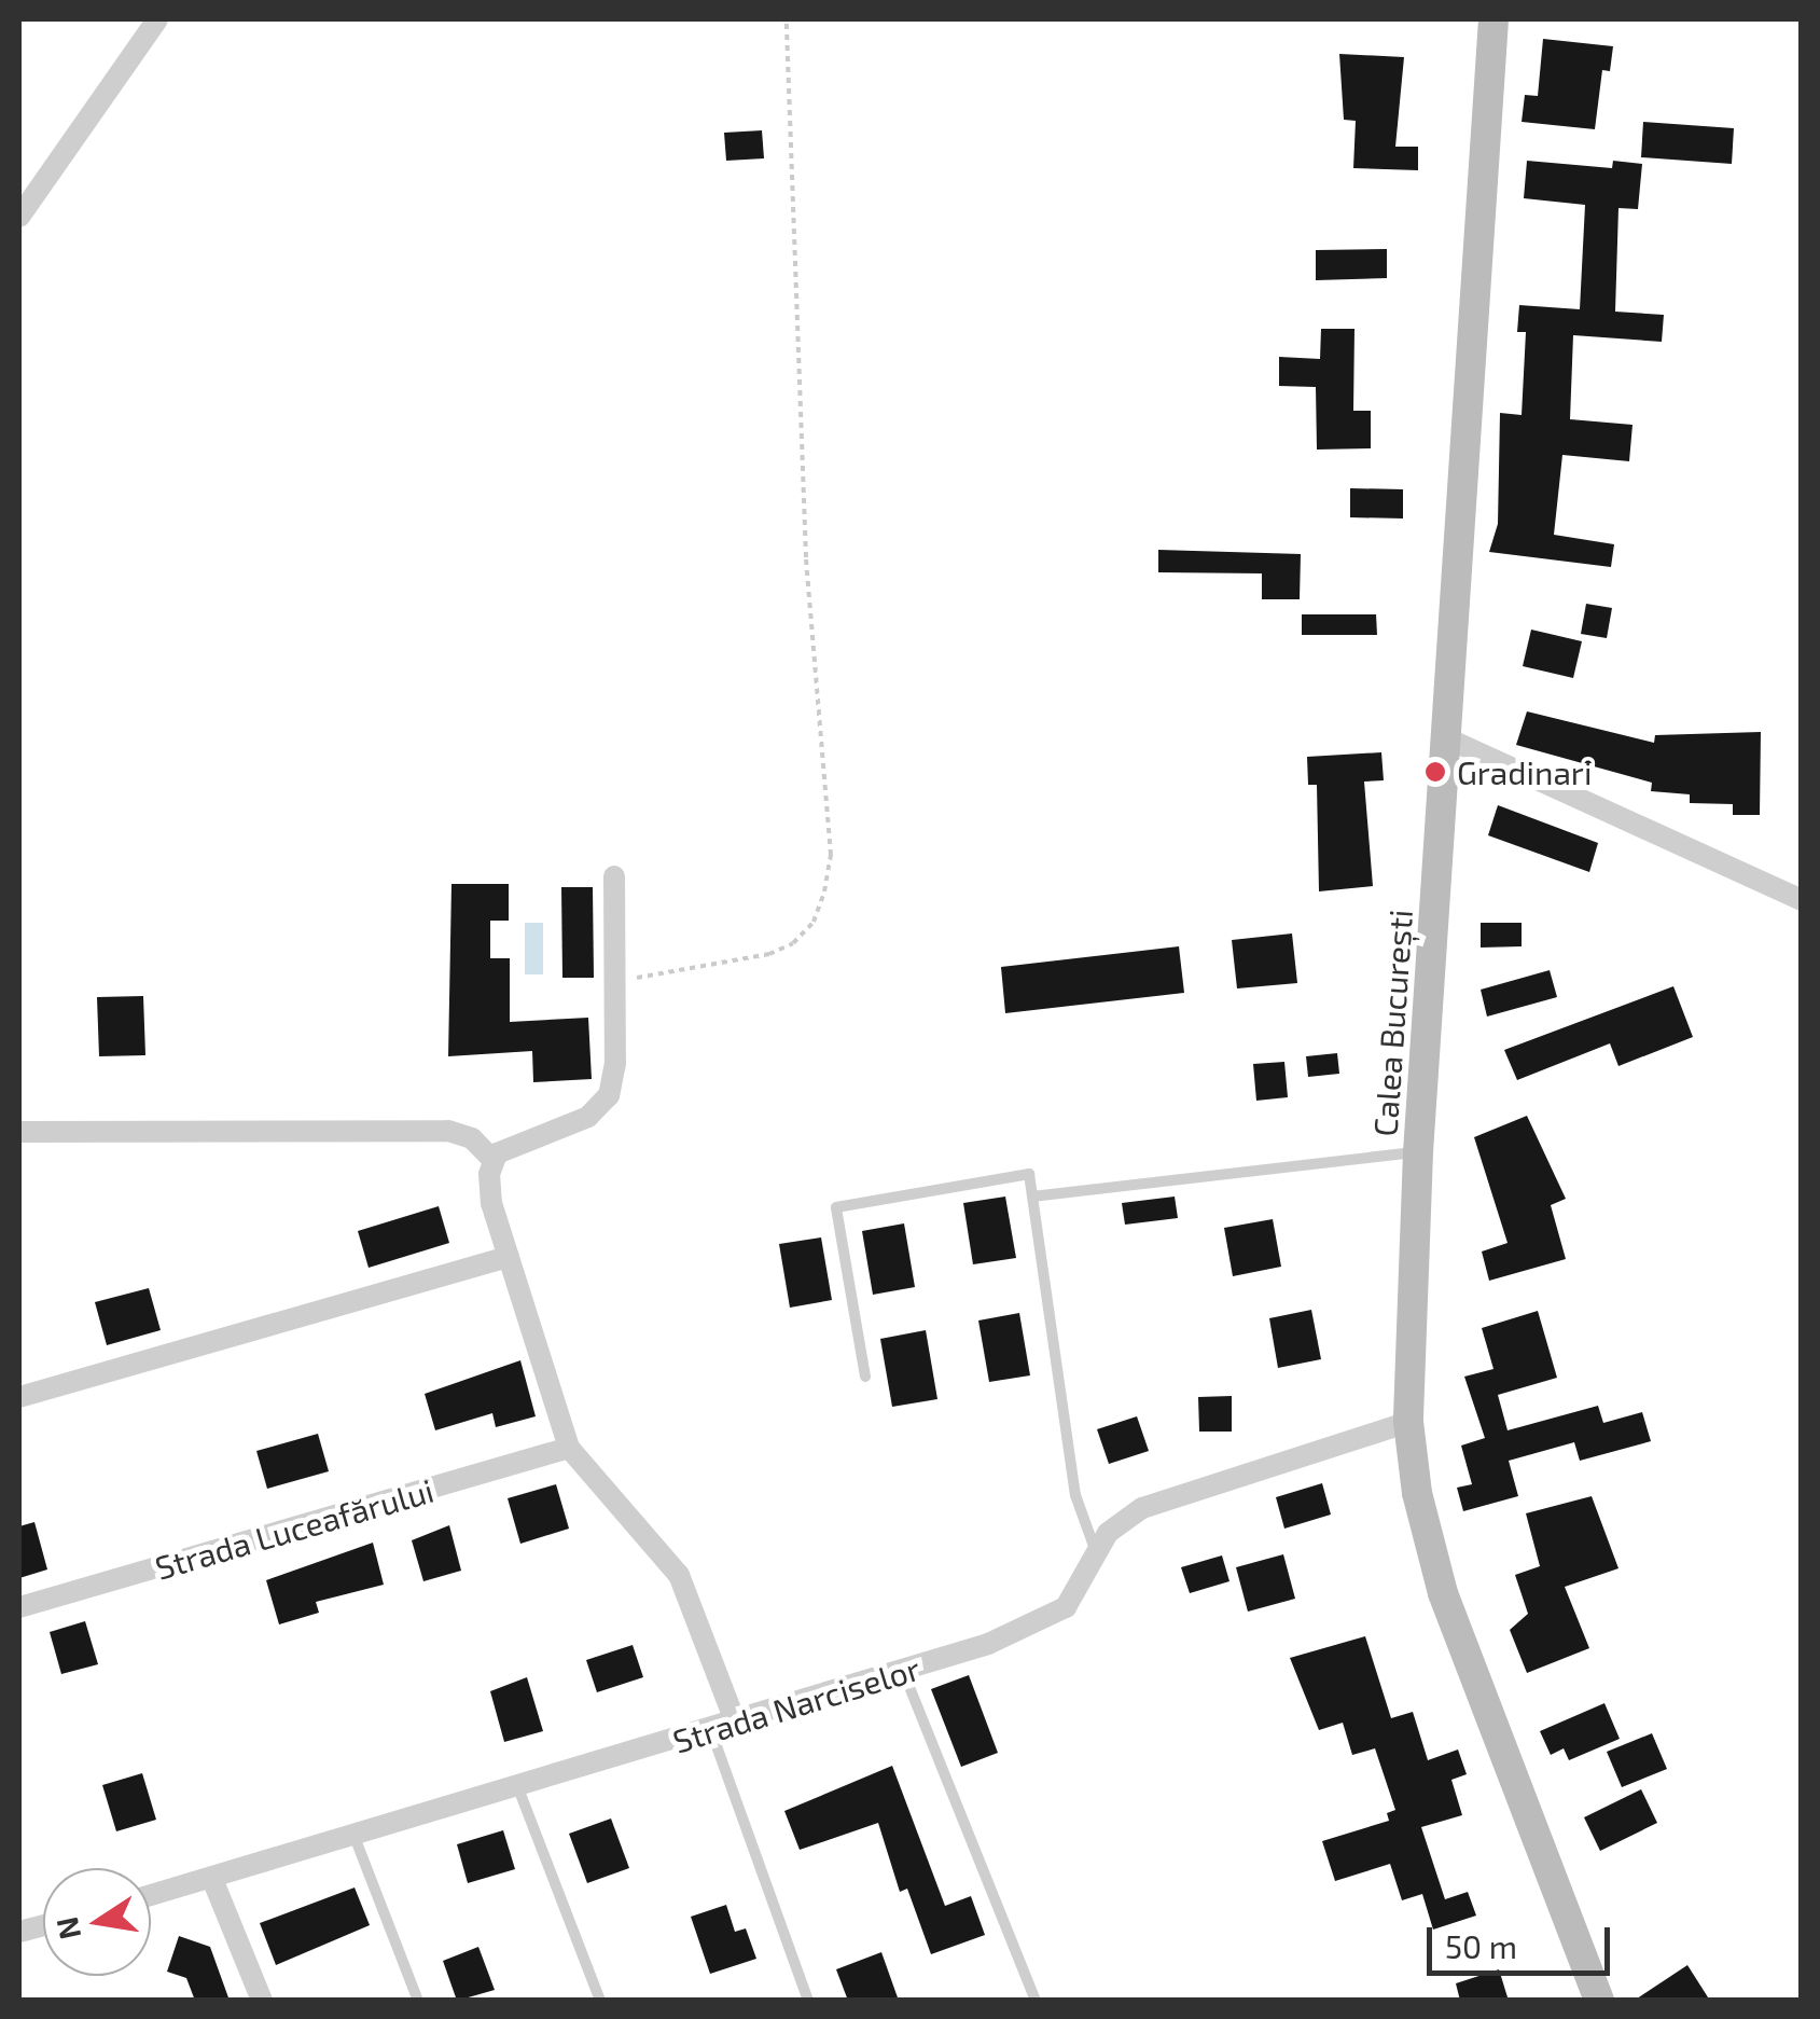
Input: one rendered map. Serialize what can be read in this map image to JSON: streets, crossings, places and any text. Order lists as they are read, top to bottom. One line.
{"streets":{"main road":["Calea București"],"street":["Strada Luceafărului","Strada Narciselor"]},"crossings":[["Calea București","Strada Narciselor"]],"places":["Gradinari"],"scale_bar":"50 m","north":"left"}
